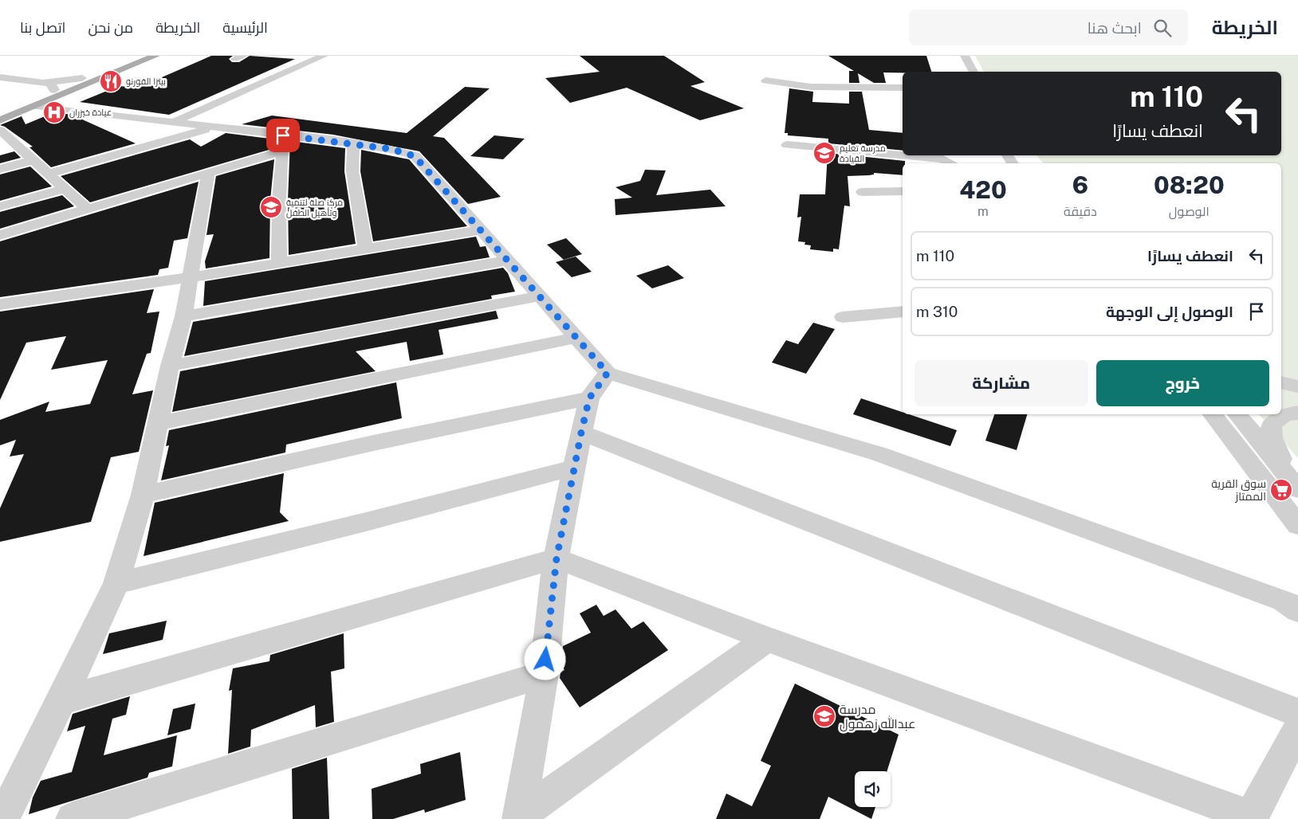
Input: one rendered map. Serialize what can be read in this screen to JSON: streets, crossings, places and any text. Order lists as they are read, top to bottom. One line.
{"places":{"restaurant":["بيتزا الفورنو"],"hospital":["عيادة خيزران"],"school or university":["مدرسة تعليم القيادة","مركز صلة لتنمية وتأهيل الطفل","مدرسة عبدالله زهمول"],"supermarket":["سوق القرية الممتاز"]},"page":{"header":"الخريطة","search":"ابحث هنا","nav":["الرئيسية","الخريطة","من نحن","اتصل بنا"],"turn":["110 m","انعطف يسارًا"],"eta":["08:20","الوصول","6","دقيقة","420","m"],"list":[{"name":"انعطف يسارًا","value":"110 m"},{"name":"الوصول إلى الوجهة","value":"310 m"}],"buttons":["خروج","مشاركة"]}}
